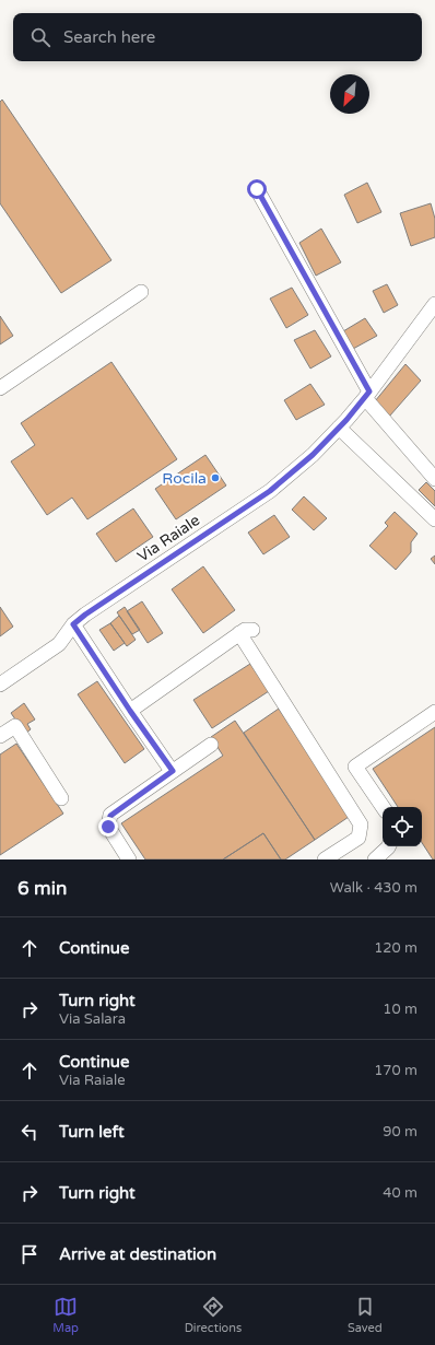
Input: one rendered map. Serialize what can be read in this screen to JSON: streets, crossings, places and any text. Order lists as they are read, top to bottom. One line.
{"streets":{"street":["Via Raiale"]},"places":["Rocila"],"north":"bottom left","page":{"search":"Search here","heading":["6 min","Walk · 430 m"],"list":[["Continue","120 m"],["Turn right","Via Salara","10 m"],["Continue","Via Raiale","170 m"],["Turn left","90 m"],["Turn right","40 m"],"Arrive at destination"],"nav":["Map","Directions","Saved"]}}
